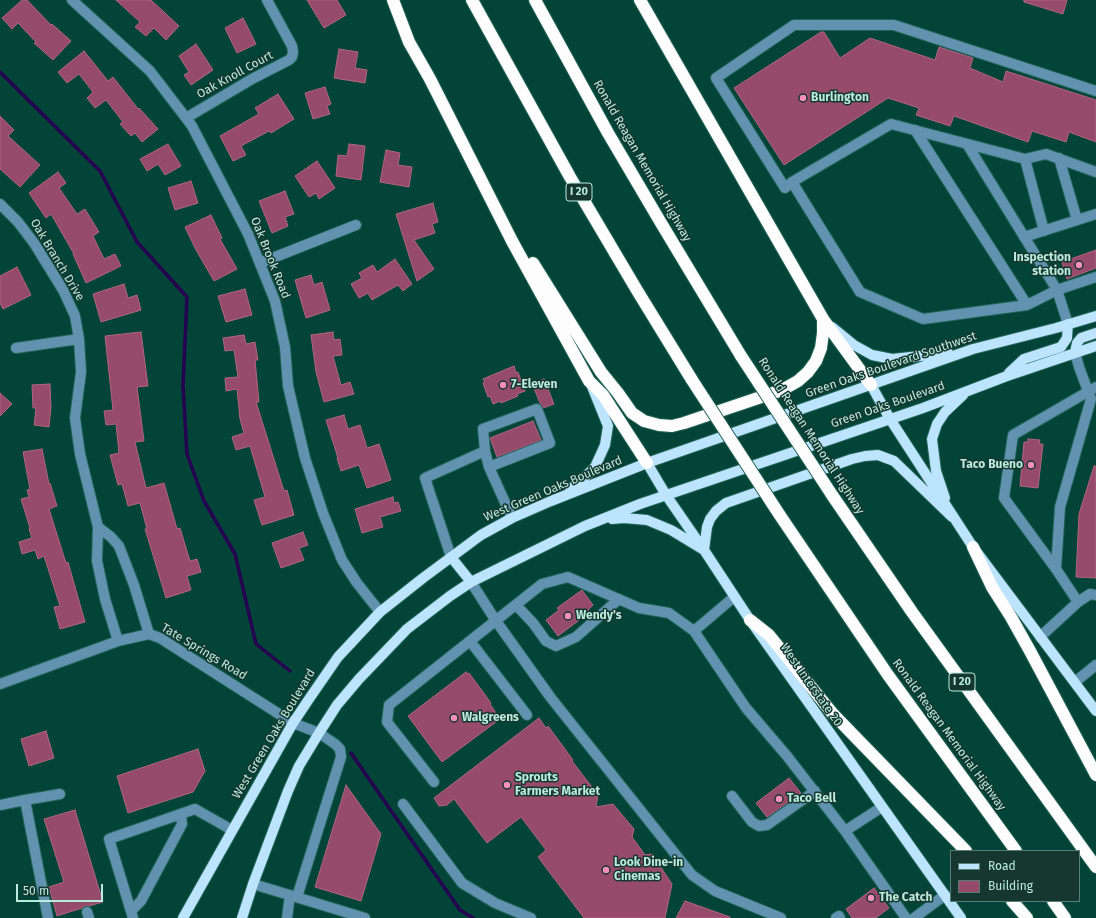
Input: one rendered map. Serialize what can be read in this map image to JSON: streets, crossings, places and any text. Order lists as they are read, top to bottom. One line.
{"streets":{"highway":["Ronald Reagan Memorial Highway","I 20"],"main road":["Green Oaks Boulevard Southwest","Green Oaks Boulevard","West Green Oaks Boulevard","West Interstate 20"],"street":["Oak Knoll Court","Oak Brook Road","Oak Branch Drive","Tate Springs Road"]},"crossings":[["Oak Knoll Court","Oak Brook Road"],["Oak Brook Road","West Green Oaks Boulevard"],["Oak Branch Drive","Tate Springs Road"],["Green Oaks Boulevard Southwest","West Green Oaks Boulevard"],["Green Oaks Boulevard Southwest","West Interstate 20"],["Green Oaks Boulevard","West Interstate 20"],["West Green Oaks Boulevard","Tate Springs Road"],["West Green Oaks Boulevard","West Interstate 20"]],"places":["Burlington","Inspection station","7-Eleven","Taco Bueno","Wendy's","Walgreens","Sprouts Farmers Market","Taco Bell","Look Dine-in Cinemas","The Catch"],"legend":["Road","Building"],"scale_bar":"50 m"}
